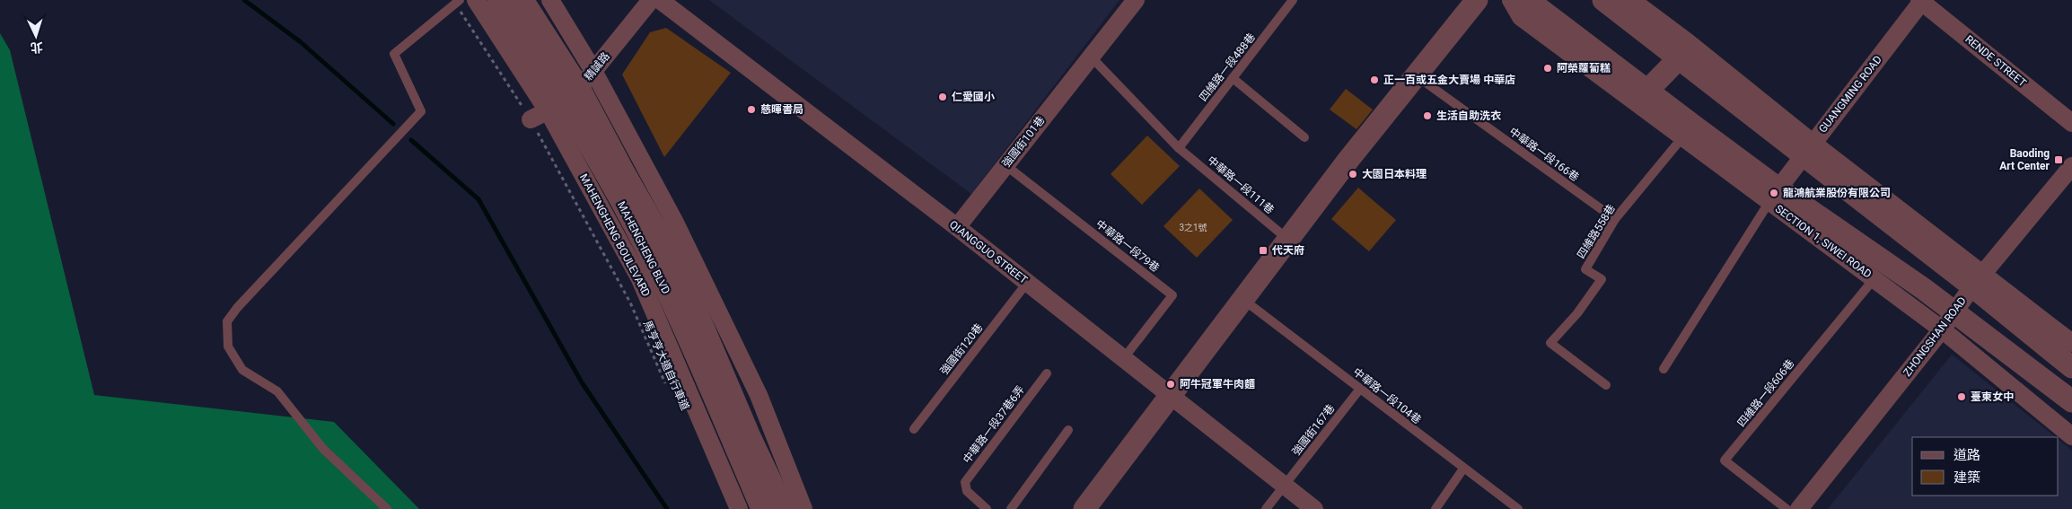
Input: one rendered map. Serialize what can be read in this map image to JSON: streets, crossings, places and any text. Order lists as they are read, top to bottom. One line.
{"streets":{"street":["RENDE STREET","精誠路","GUANGMING ROAD","強國街101巷","MAHENGHENG BOULEVARD","SECTION 1, SIWEI ROAD","MAHENGHENG BLVD","QIANGGUO STREET","ZHONGSHAN ROAD"],"lane":["四維路一段488巷","中華路一段166巷","中華路一段111巷","四維路558巷","中華路一段79巷","強國街120巷","四維路一段606巷","中華路一段104巷","中華路一段37巷6弄","強國街167巷"],"path":["馬亨亨大道自行車道"]},"crossings":[["RENDE STREET","GUANGMING ROAD"],["精誠路","MAHENGHENG BOULEVARD"],["精誠路","馬亨亨大道自行車道"],["四維路一段488巷","中華路一段111巷"],["GUANGMING ROAD","SECTION 1, SIWEI ROAD"],["強國街101巷","中華路一段111巷"],["強國街101巷","中華路一段79巷"],["強國街101巷","QIANGGUO STREET"],["中華路一段166巷","四維路558巷"],["四維路558巷","SECTION 1, SIWEI ROAD"],["MAHENGHENG BOULEVARD","MAHENGHENG BLVD"],["SECTION 1, SIWEI ROAD","ZHONGSHAN ROAD"],["SECTION 1, SIWEI ROAD","四維路一段606巷"],["中華路一段79巷","QIANGGUO STREET"],["QIANGGUO STREET","強國街120巷"],["QIANGGUO STREET","強國街167巷"],["中華路一段104巷","強國街167巷"]],"places":{"other":["阿榮蘿蔔糕","正一百或五金大賣場 中華店","仁愛國小","慈暉書局","生活自助洗衣","大園日本料理","龍鴻航業股份有限公司","阿牛冠軍牛肉麵","臺東女中"],"transit":["Baoding Art Center","代天府"]},"house_numbers":["3之1號"],"legend":["道路","建築"],"north":"bottom"}
